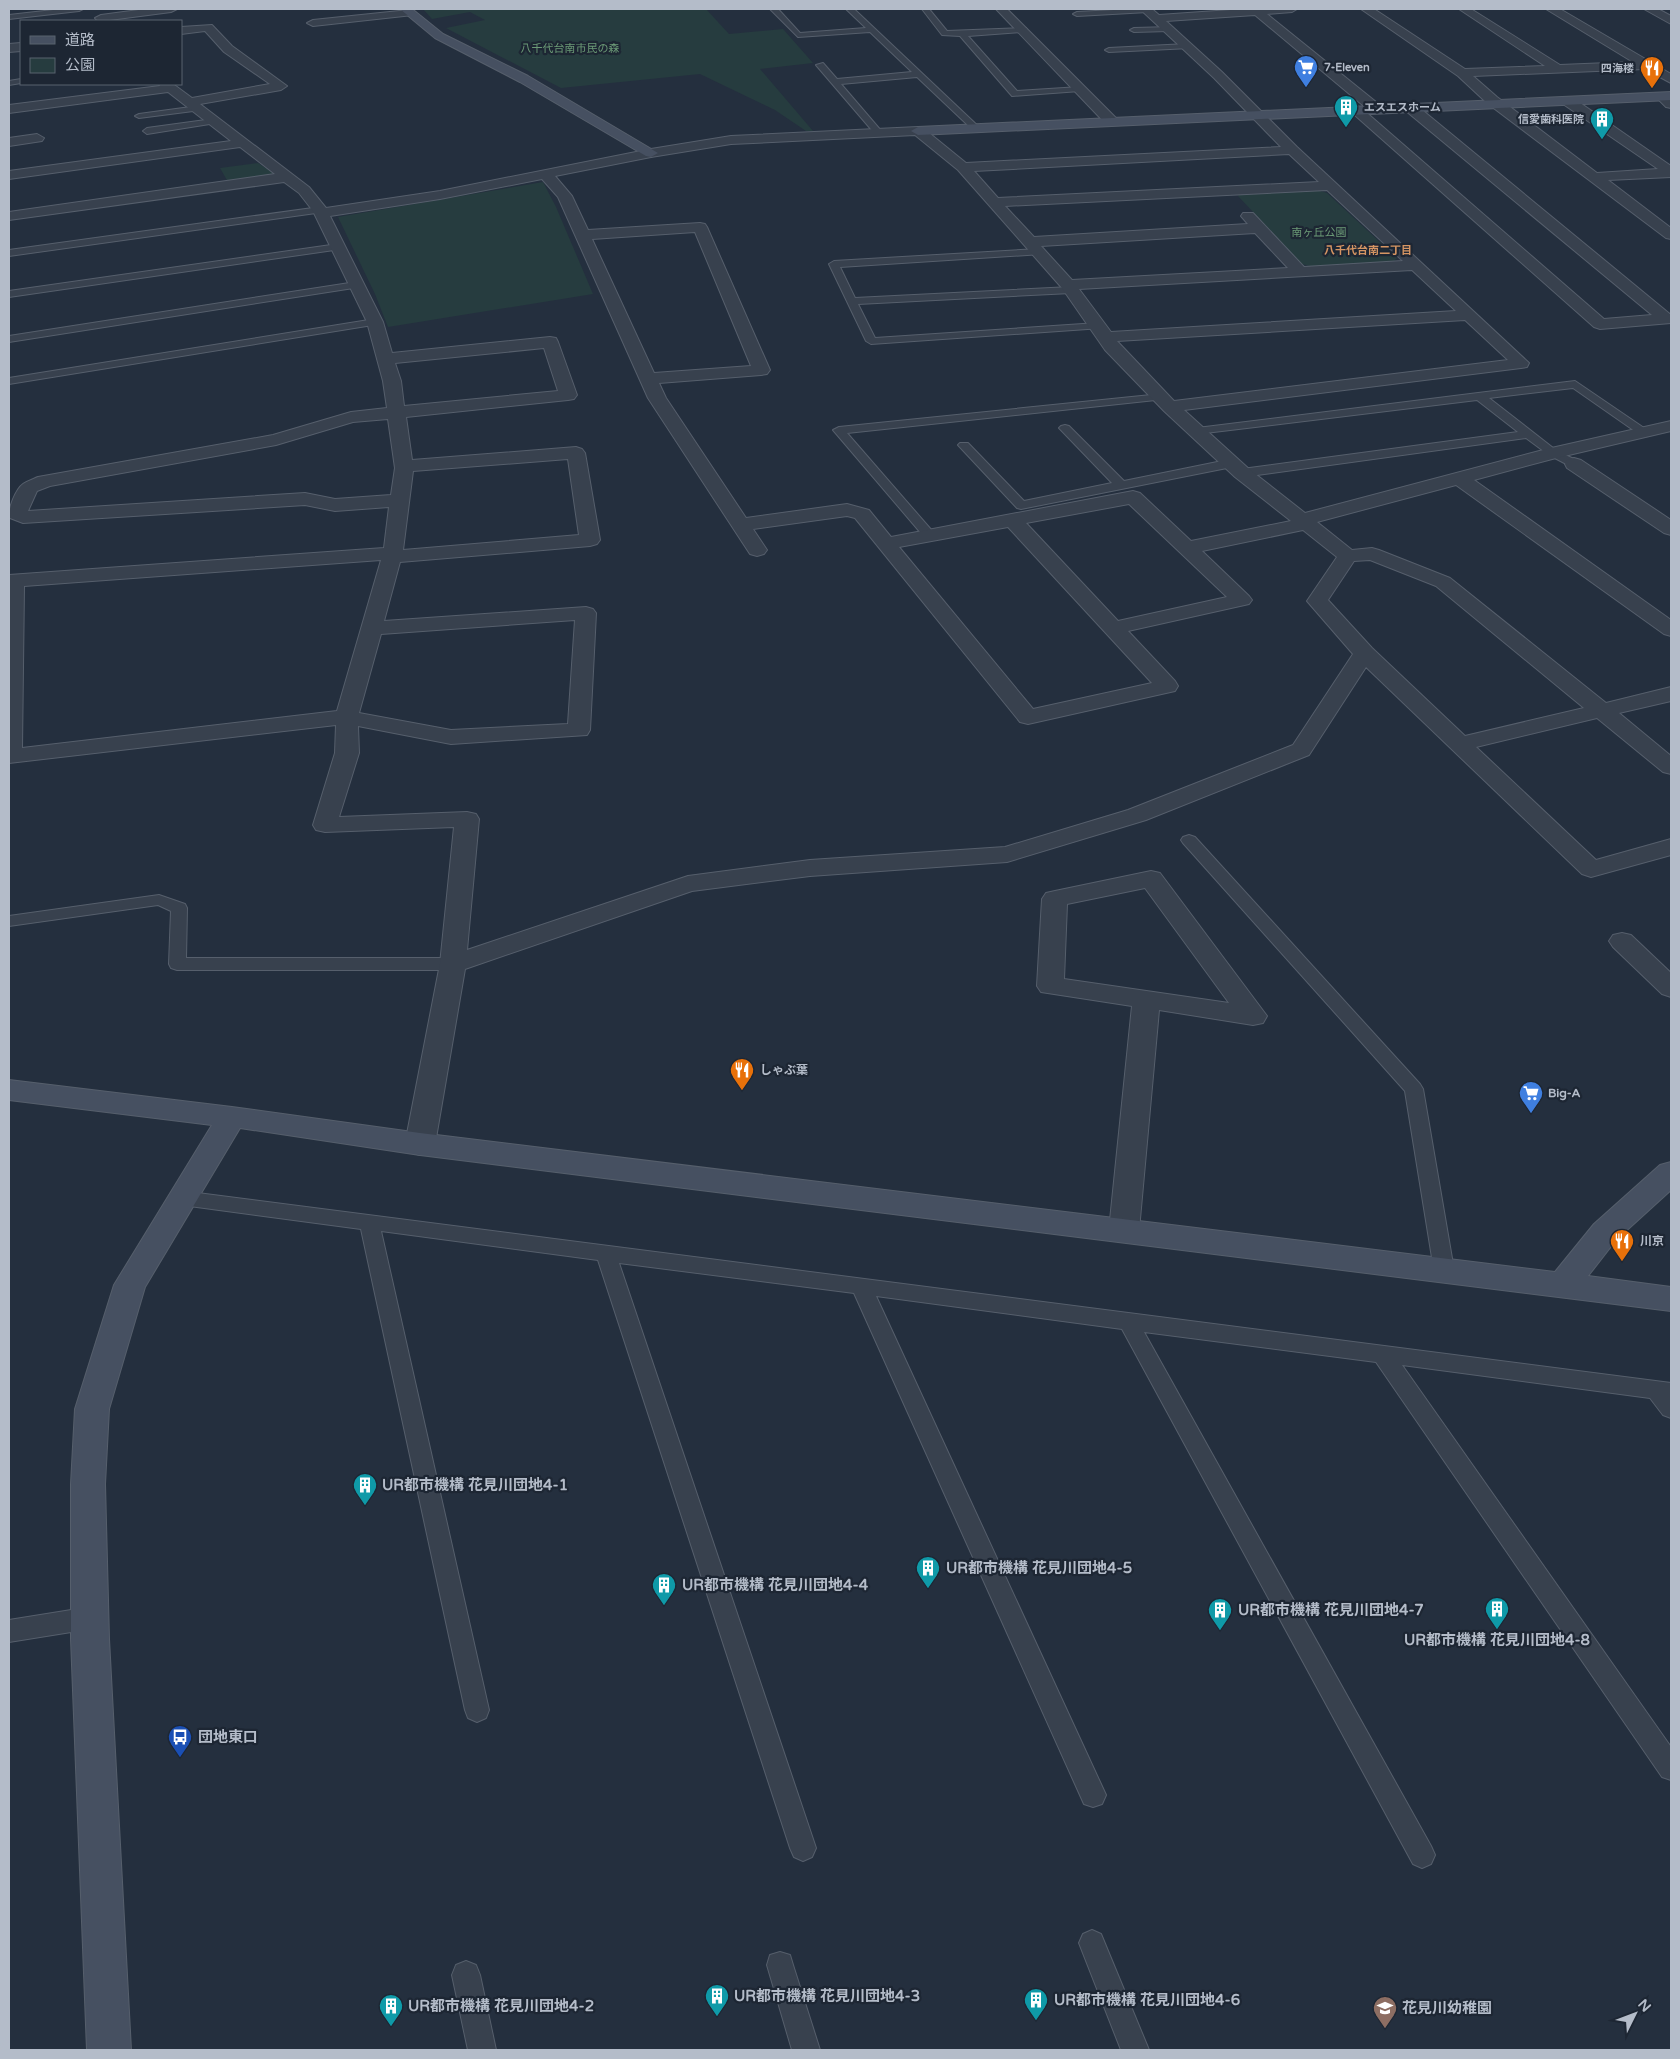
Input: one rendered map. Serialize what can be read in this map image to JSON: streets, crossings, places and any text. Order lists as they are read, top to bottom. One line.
{"districts":["八千代台南二丁目"],"parks":["八千代台南市民の森","南ヶ丘公園"],"places":{"supermarket":["7-Eleven","Big-A"],"restaurant":["四海楼","しゃぶ葉","川京"],"building":["エスエスホーム","信愛歯科医院","UR都市機構 花見川団地4-1","UR都市機構 花見川団地4-5","UR都市機構 花見川団地4-4","UR都市機構 花見川団地4-8","UR都市機構 花見川団地4-7","UR都市機構 花見川団地4-3","UR都市機構 花見川団地4-6","UR都市機構 花見川団地4-2"],"bus stop":["団地東口"],"school or university":["花見川幼稚園"]},"legend":["道路","公園"],"north":"top right"}
